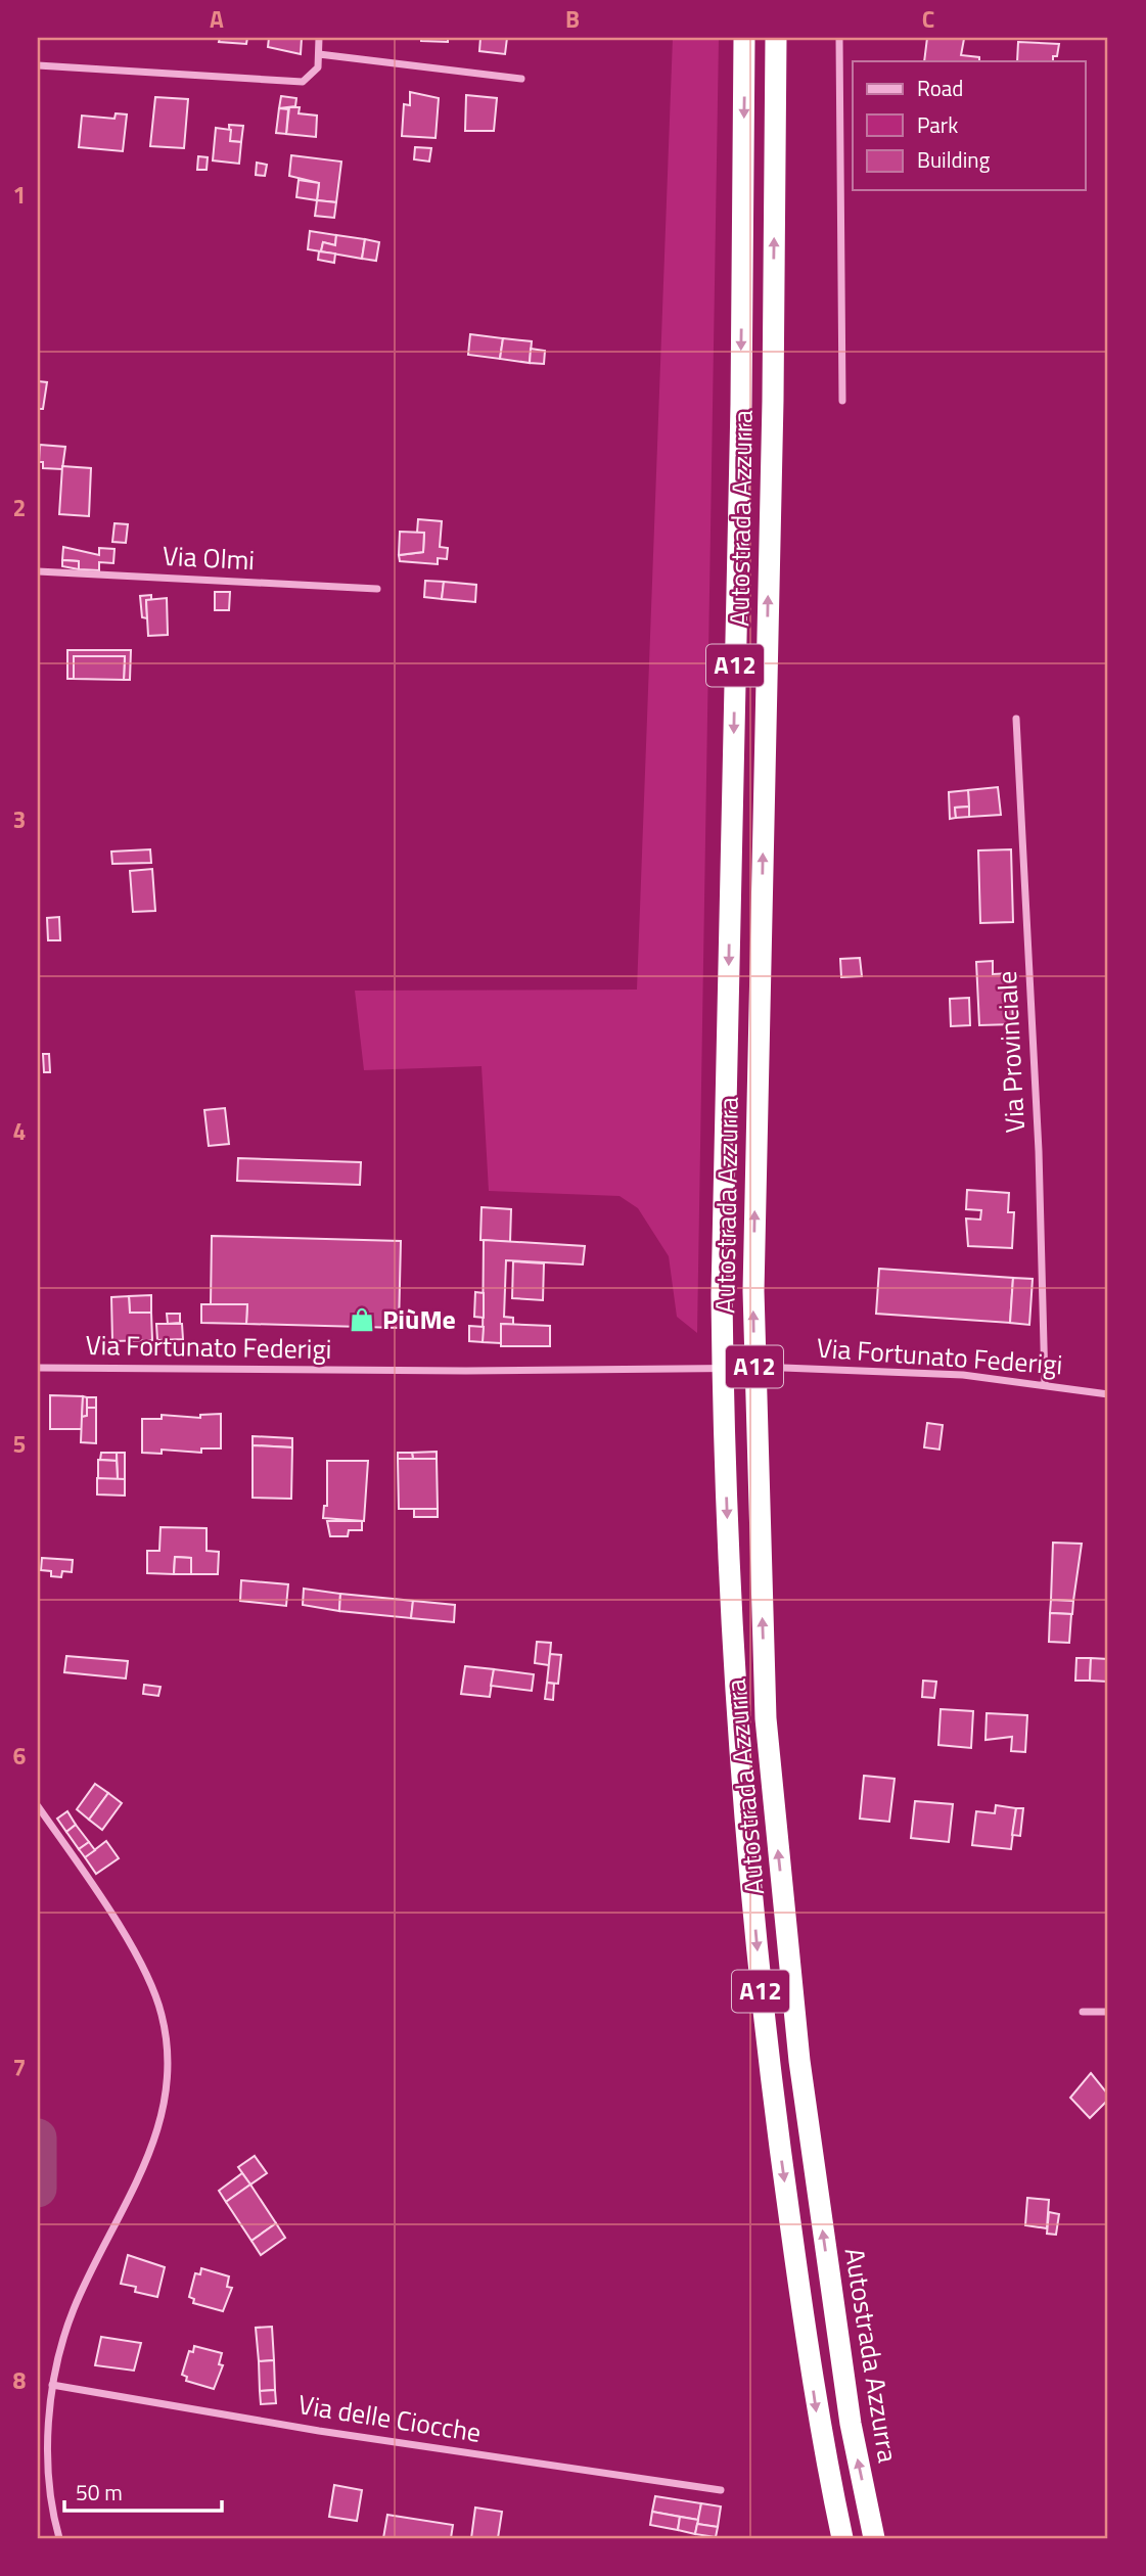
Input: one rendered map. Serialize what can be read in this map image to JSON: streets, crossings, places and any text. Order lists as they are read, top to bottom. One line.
{"streets":{"highway":["Autostrada Azzurra","A12"],"street":["Via Olmi","Via Provinciale","Via Fortunato Federigi","Via delle Ciocche"]},"crossings":[["Via Provinciale","Via Fortunato Federigi"]],"places":{"shop":["PiùMe"]},"legend":["Road","Park","Building"],"scale_bar":"50 m","grid":{"columns":["A","B","C"],"rows":["1","2","3","4","5","6","7","8"]}}
